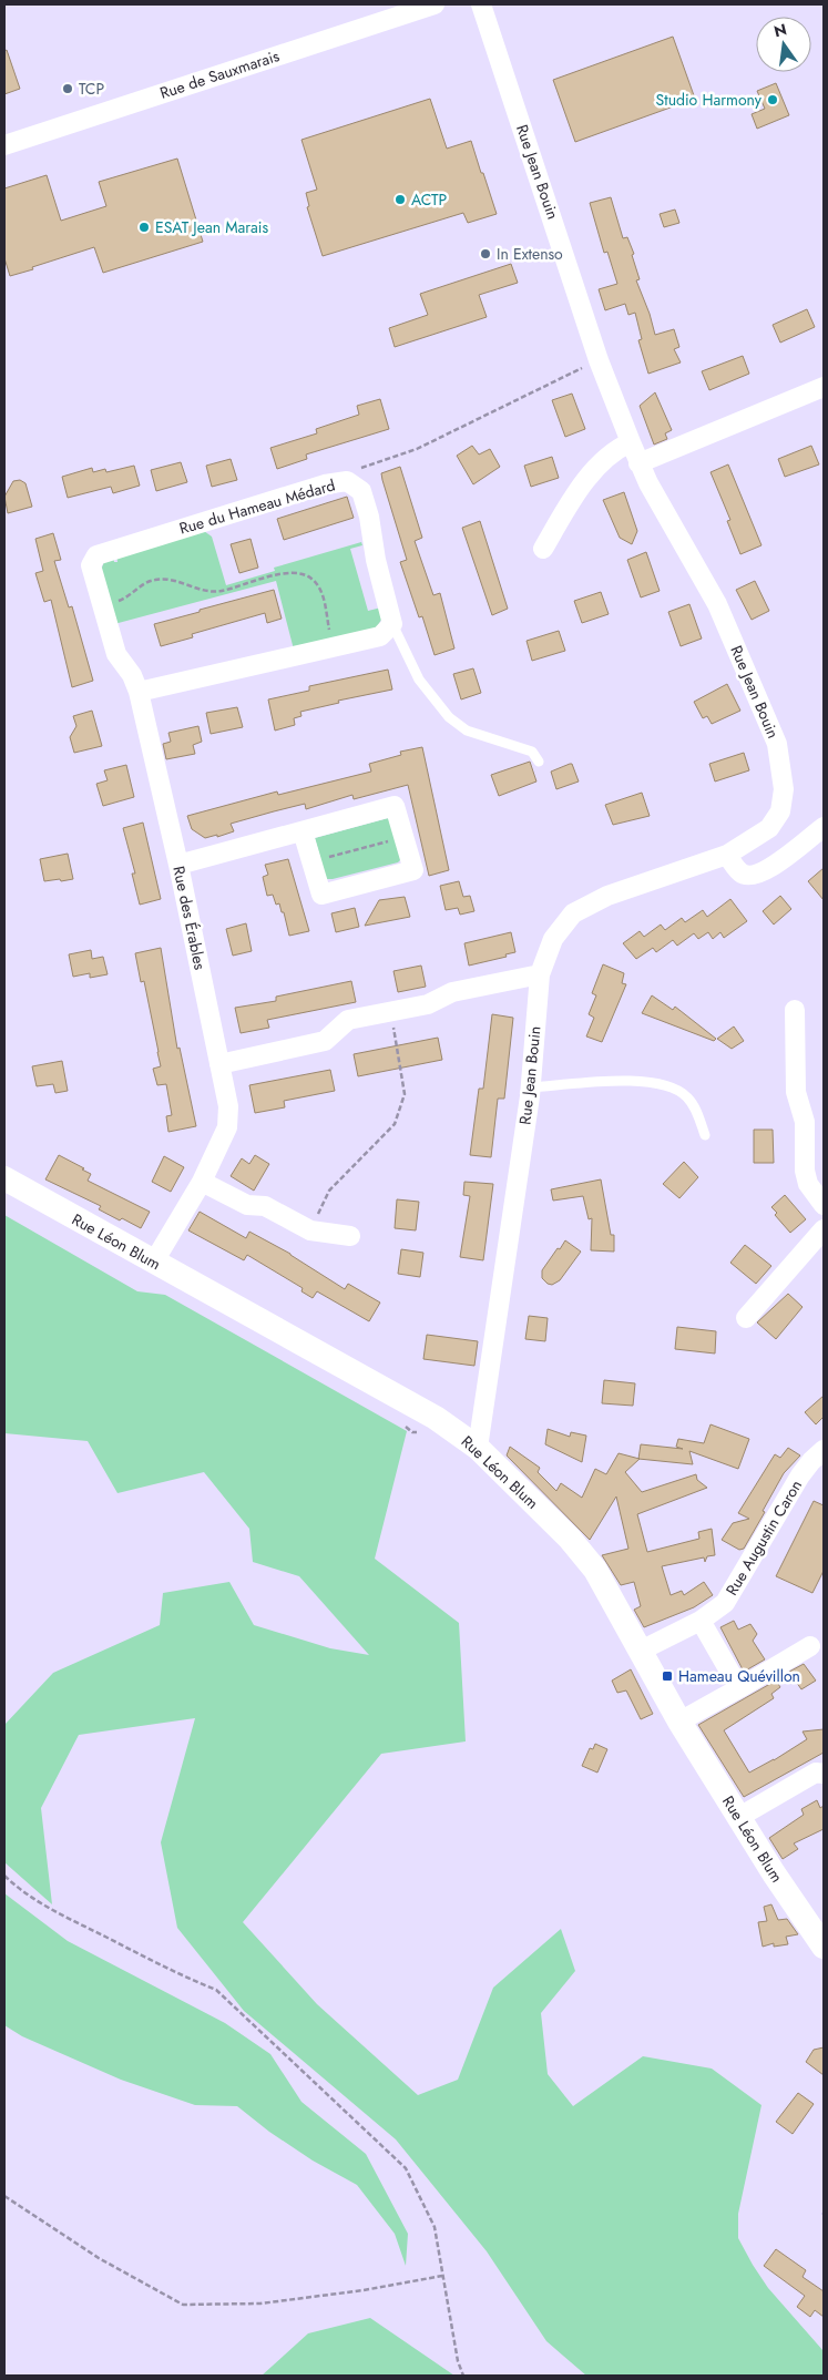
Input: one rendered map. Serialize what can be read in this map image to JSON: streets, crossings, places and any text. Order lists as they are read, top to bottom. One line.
{"streets":{"street":["Rue de Sauxmarais","Rue Jean Bouin","Rue du Hameau Médard","Rue des Érables","Rue Léon Blum","Rue Augustin Caron"]},"crossings":[["Rue Jean Bouin","Rue Léon Blum"],["Rue du Hameau Médard","Rue des Érables"],["Rue des Érables","Rue Léon Blum"],["Rue Léon Blum","Rue Augustin Caron"]],"places":{"other":["TCP","Studio Harmony","ACTP","ESAT Jean Marais","In Extenso"],"transit":["Hameau Quévillon"]},"north":"top"}
